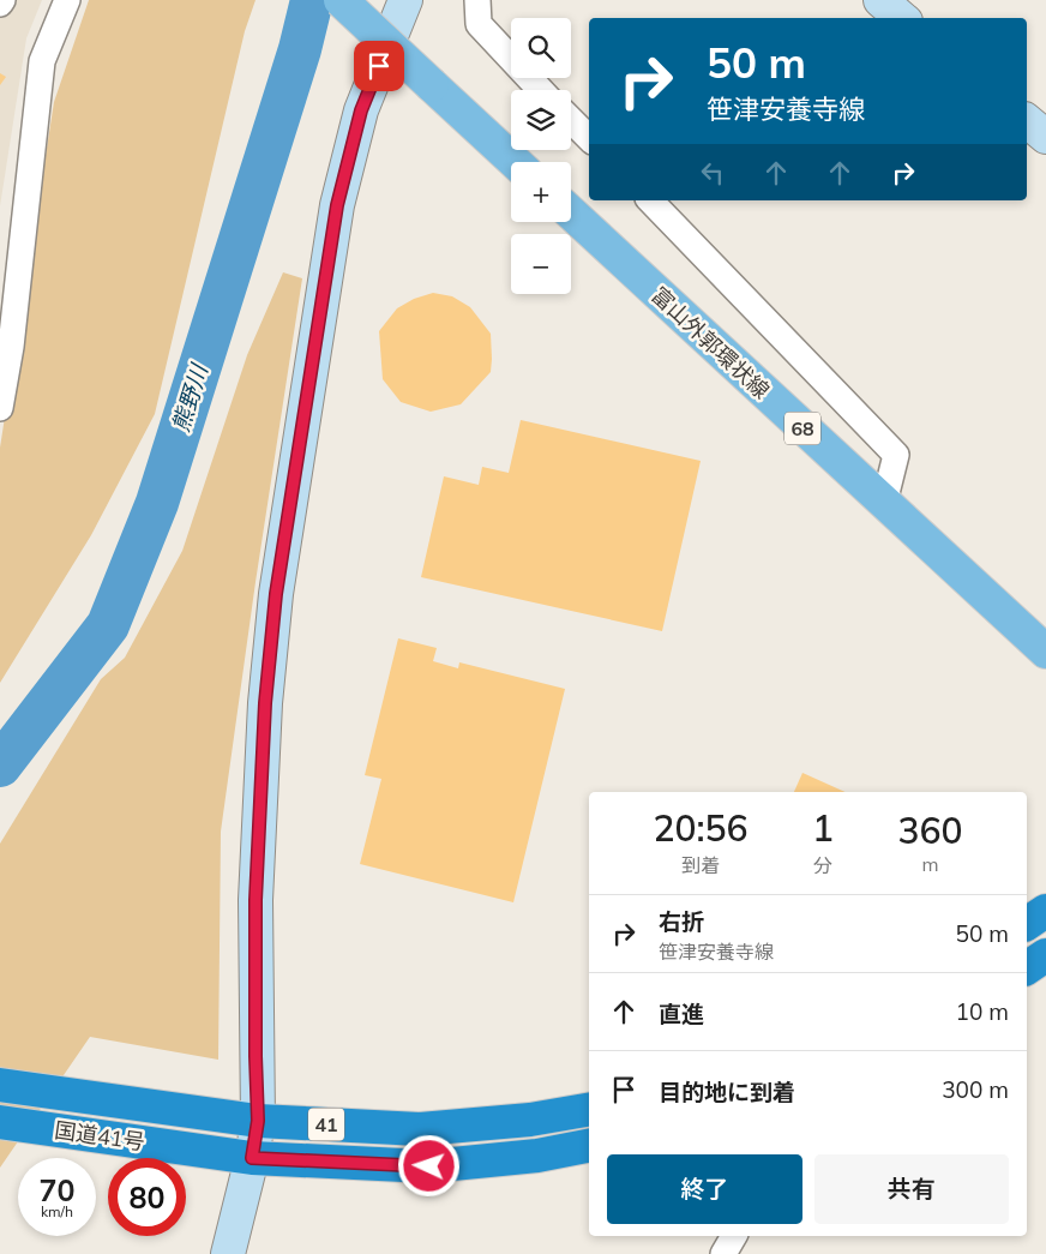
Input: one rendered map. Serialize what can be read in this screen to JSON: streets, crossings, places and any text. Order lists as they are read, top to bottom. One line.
{"streets":{"highway":["41","国道41号"],"main road":["富山外郭環状線","68"]},"water":["熊野川"],"page":{"map_buttons":["+","−"],"turn":["50 m","笹津安養寺線"],"eta":["20:56","到着","1","分","360","m"],"list":[{"name":"右折","note":"笹津安養寺線","value":"50 m"},{"name":"直進","value":"10 m"},{"name":"目的地に到着","value":"300 m"}],"buttons":["終了","共有"],"speed":"70 km/h","limit":"80"}}
